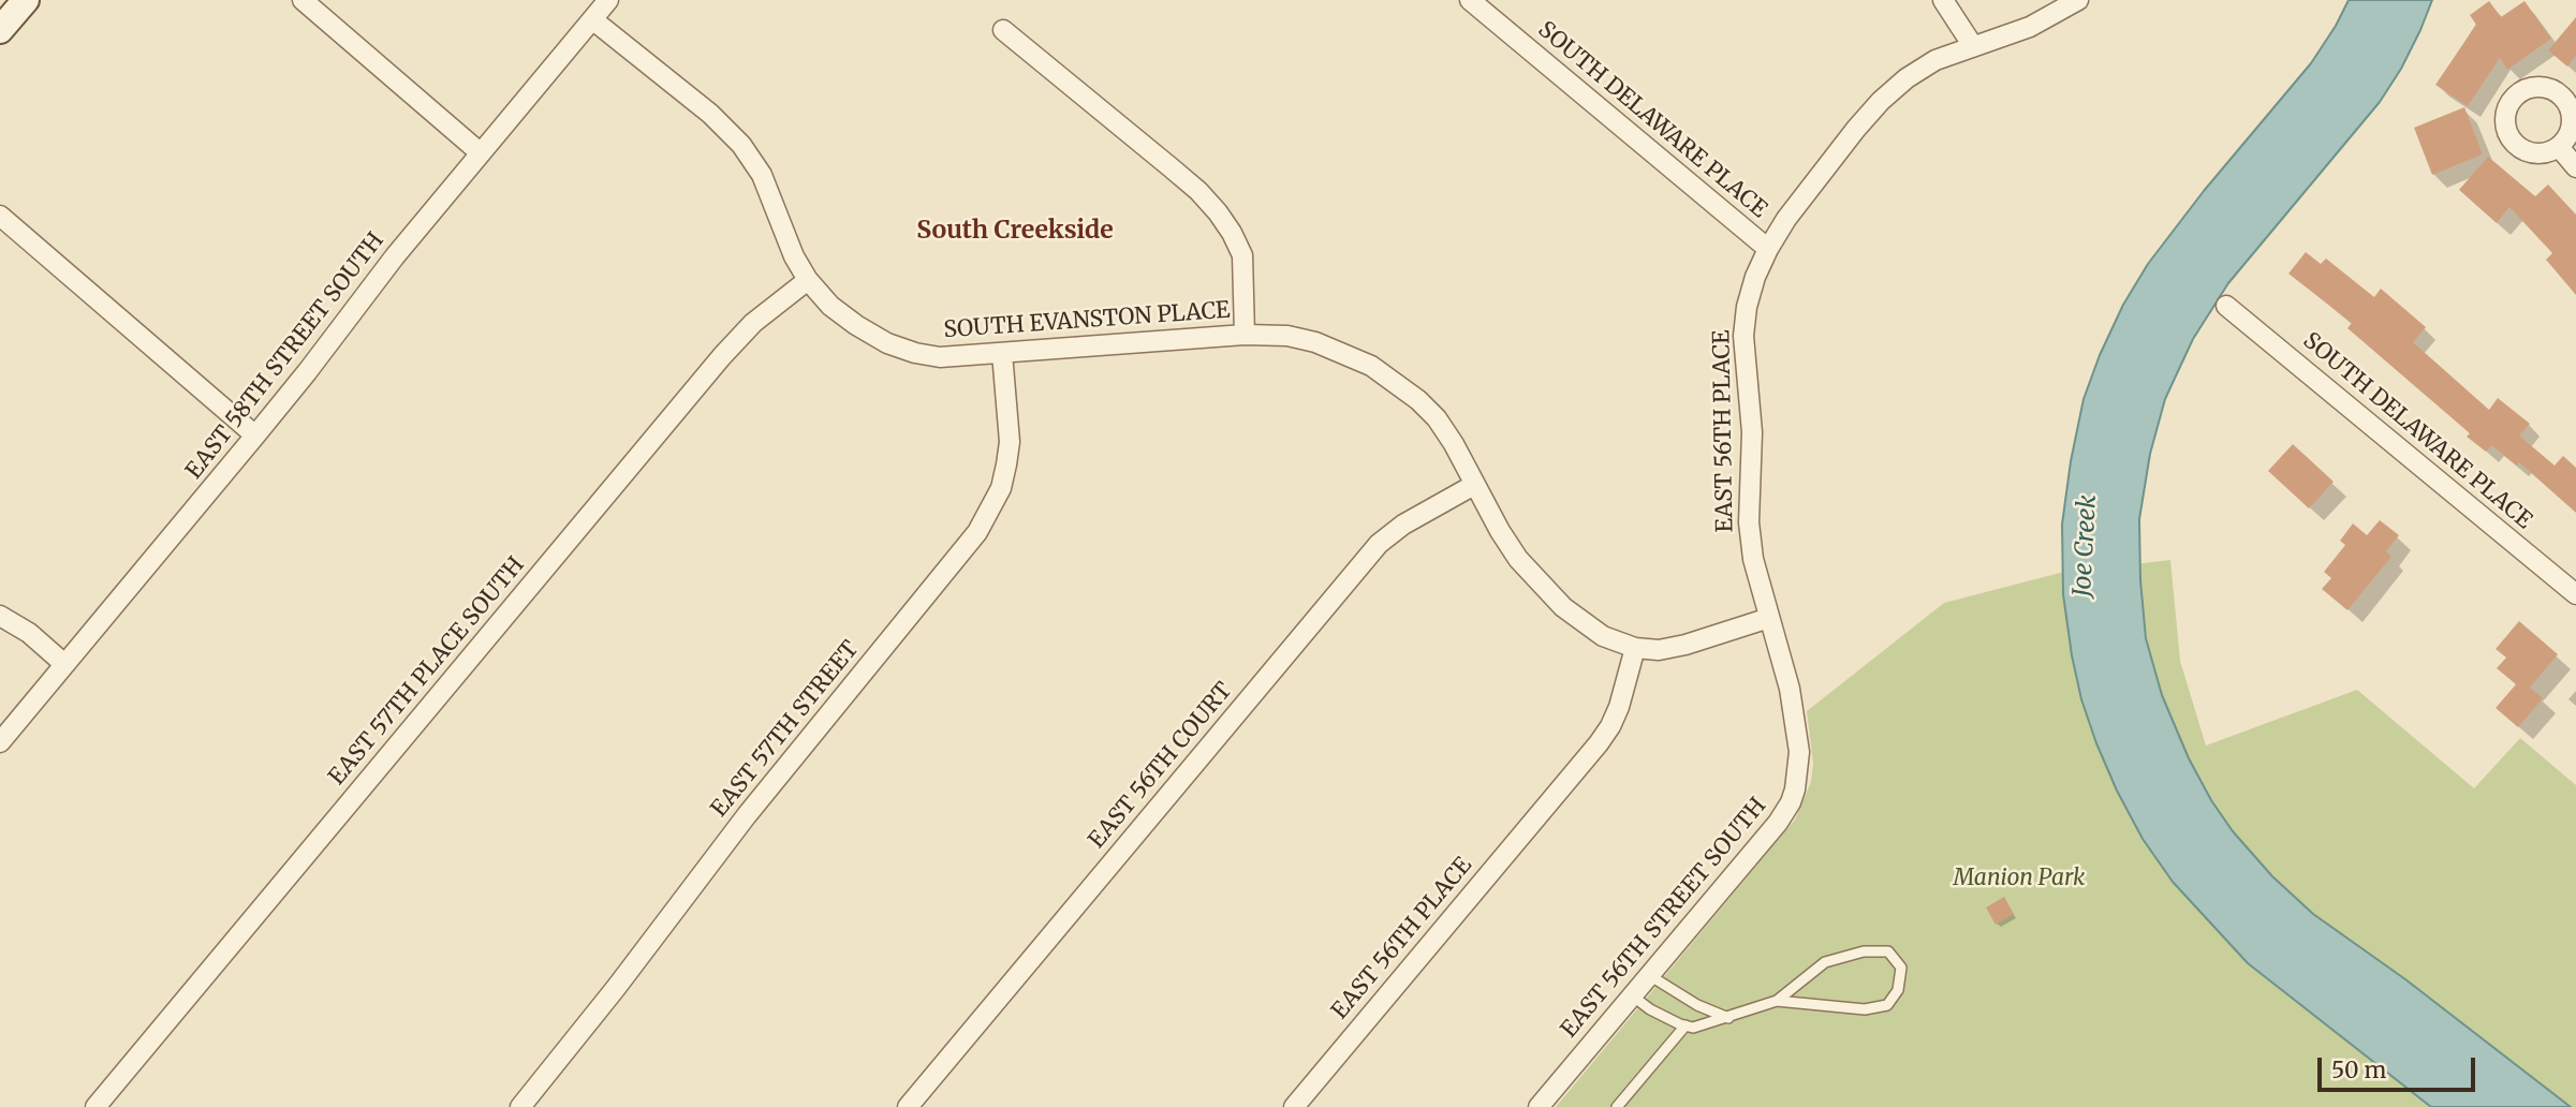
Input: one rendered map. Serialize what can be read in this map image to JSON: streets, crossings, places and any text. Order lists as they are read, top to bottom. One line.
{"streets":{"street":["SOUTH DELAWARE PLACE","SOUTH EVANSTON PLACE","EAST 58TH STREET SOUTH","EAST 56TH PLACE","EAST 57TH PLACE SOUTH","EAST 57TH STREET","EAST 56TH COURT","EAST 56TH STREET SOUTH"]},"crossings":[["SOUTH DELAWARE PLACE","EAST 56TH PLACE"],["SOUTH EVANSTON PLACE","EAST 58TH STREET SOUTH"],["SOUTH EVANSTON PLACE","EAST 56TH PLACE"],["SOUTH EVANSTON PLACE","EAST 57TH PLACE SOUTH"],["SOUTH EVANSTON PLACE","EAST 57TH STREET"],["SOUTH EVANSTON PLACE","EAST 56TH COURT"],["EAST 56TH PLACE","EAST 56TH STREET SOUTH"]],"districts":["South Creekside"],"water":["Joe Creek"],"parks":["Manion Park"],"scale_bar":"50 m"}
